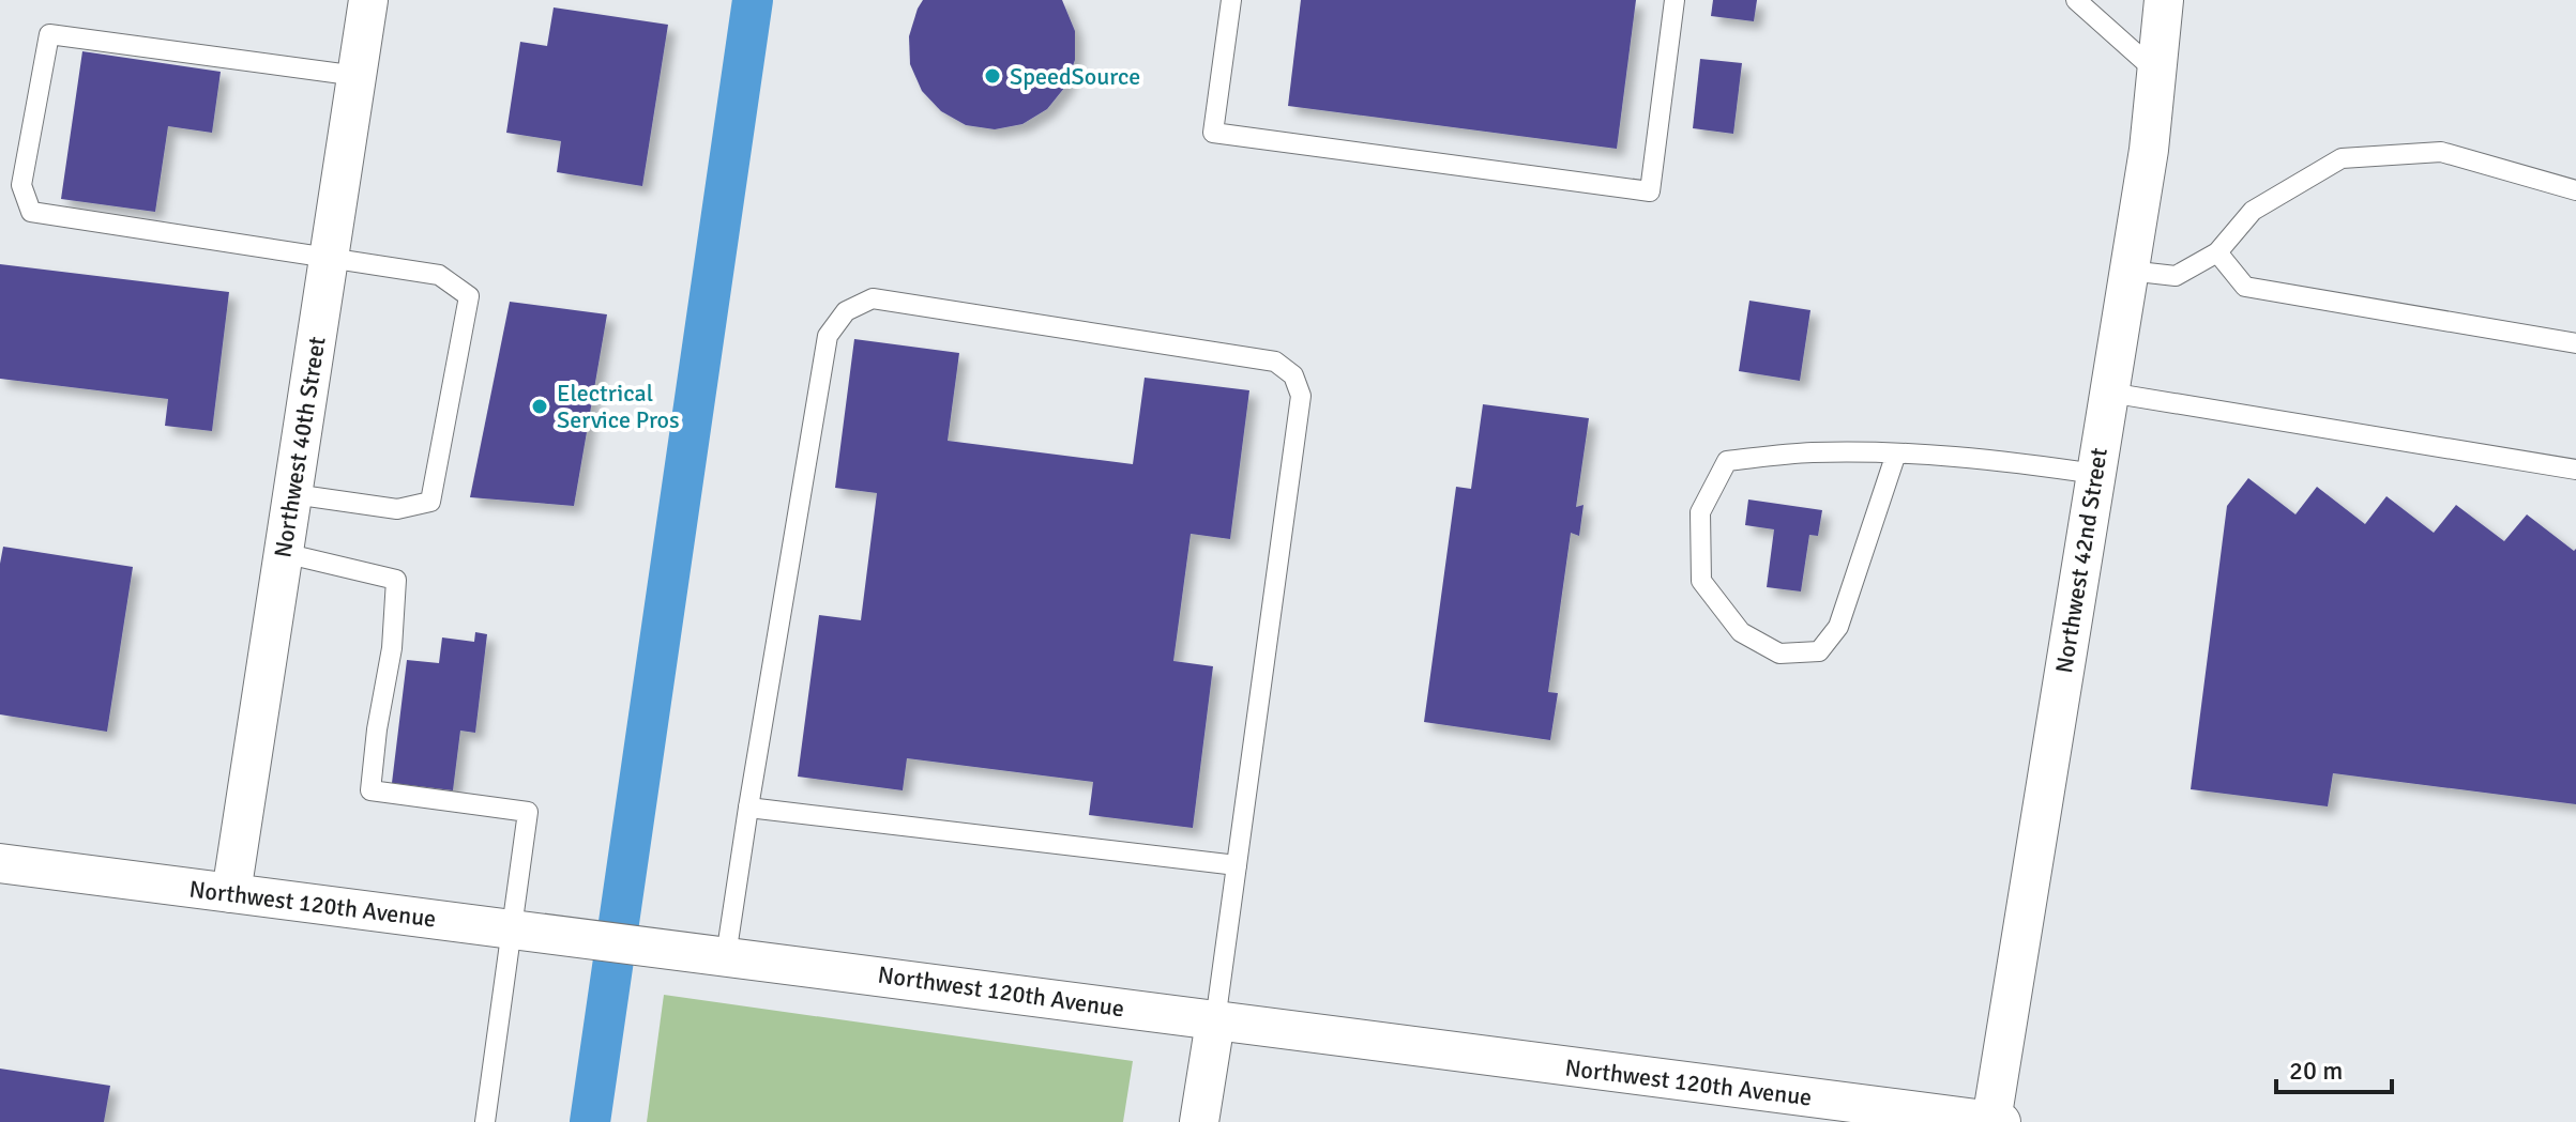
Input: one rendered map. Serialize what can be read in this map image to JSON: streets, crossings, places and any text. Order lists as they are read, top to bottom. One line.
{"streets":{"street":["Northwest 40th Street","Northwest 42nd Street","Northwest 120th Avenue"]},"crossings":[["Northwest 40th Street","Northwest 120th Avenue"],["Northwest 42nd Street","Northwest 120th Avenue"]],"places":["SpeedSource","Electrical Service Pros"],"scale_bar":"20 m"}
